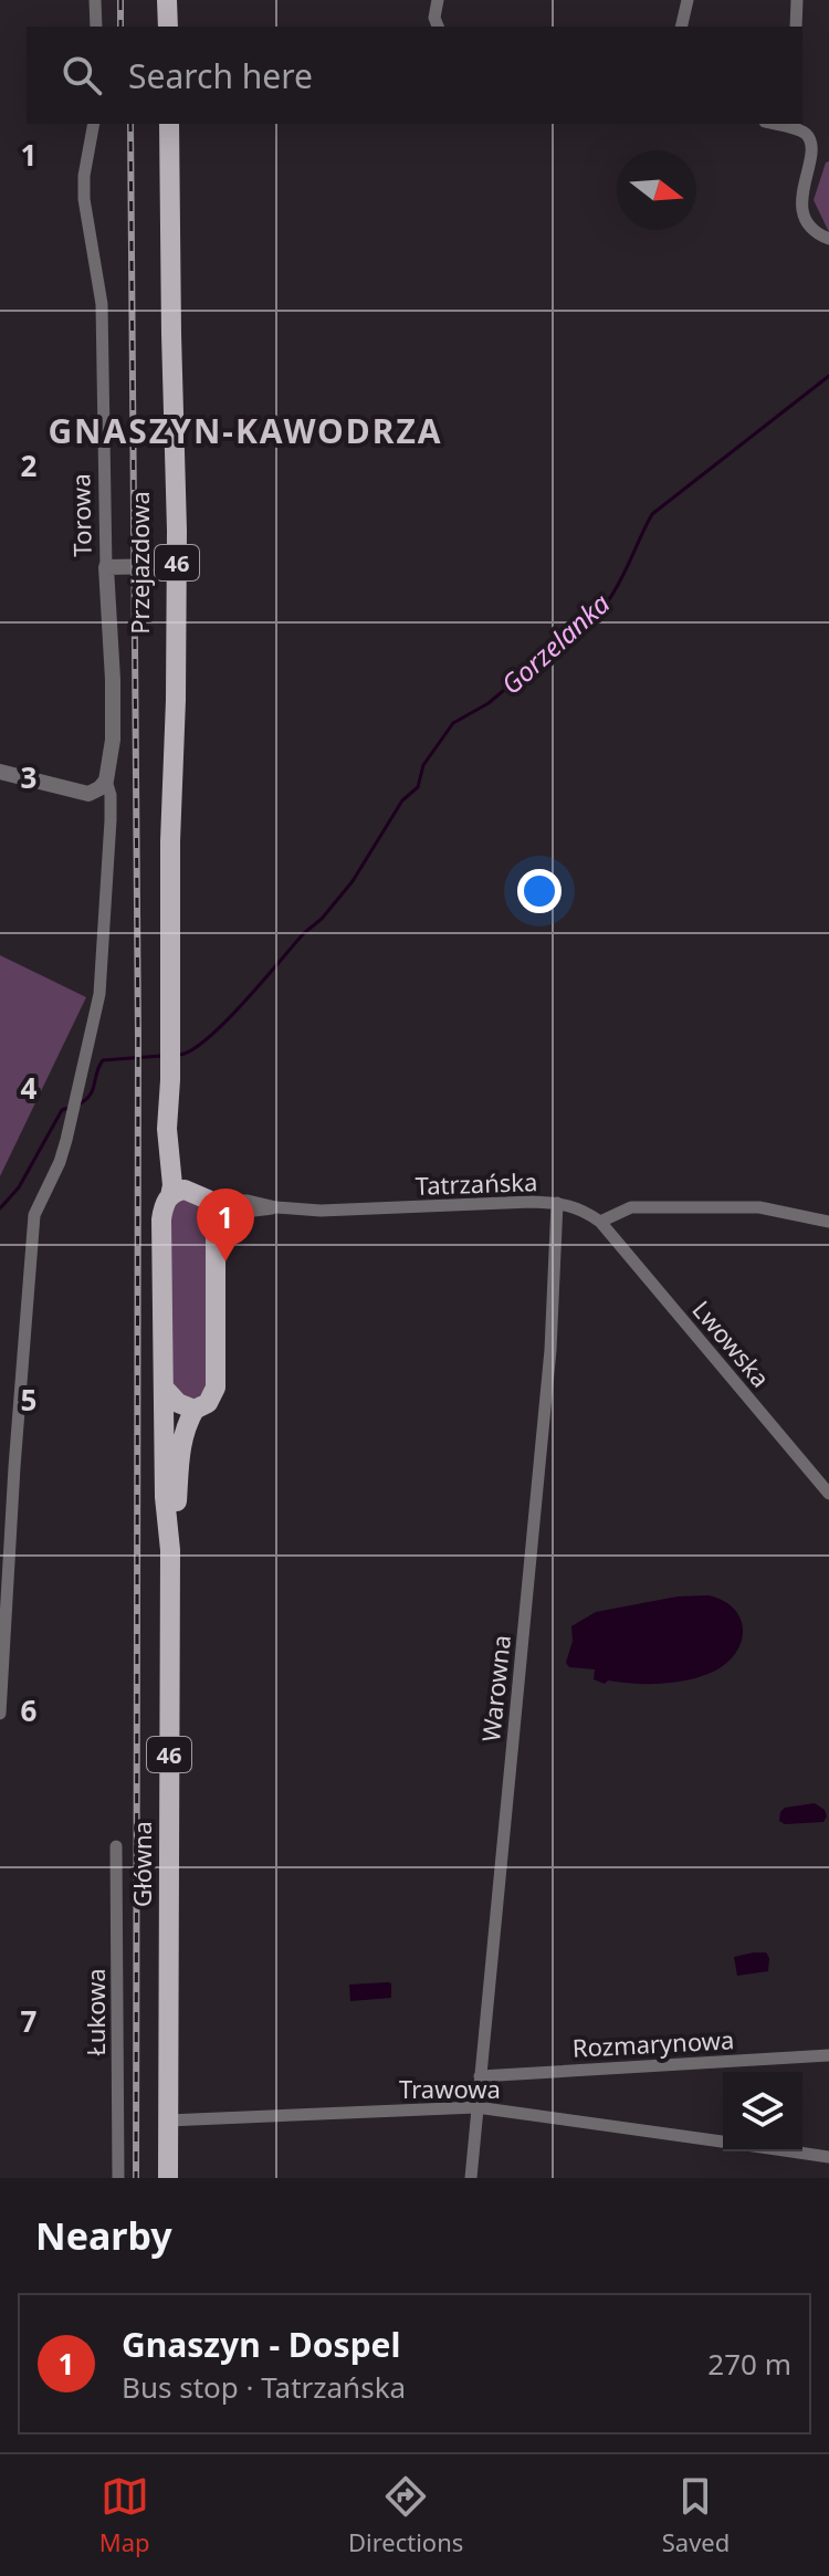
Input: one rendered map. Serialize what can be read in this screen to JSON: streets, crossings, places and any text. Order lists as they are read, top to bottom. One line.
{"streets":{"main road":["Przejazdowa","46","Główna"],"street":["Torowa","Tatrzańska","Lwowska","Warowna","Łukowa","Rozmarynowa","Trawowa"]},"crossings":[["Przejazdowa","46"],["Przejazdowa","Tatrzańska"],["46","Tatrzańska"],["46","Główna"],["Tatrzańska","Lwowska"],["Tatrzańska","Warowna"],["Warowna","Rozmarynowa"],["Warowna","Trawowa"],["Główna","Trawowa"]],"districts":["GNASZYN-KAWODRZA"],"water":["Gorzelanka"],"north":"right","page":{"search":"Search here","pins":"1","heading":"Nearby","list":[{"mark":"1","name":"Gnaszyn - Dospel","note":"Bus stop · Tatrzańska","value":"270 m"}],"nav":["Map","Directions","Saved"]},"grid":{"rows":["1","2","3","4","5","6","7"]}}
